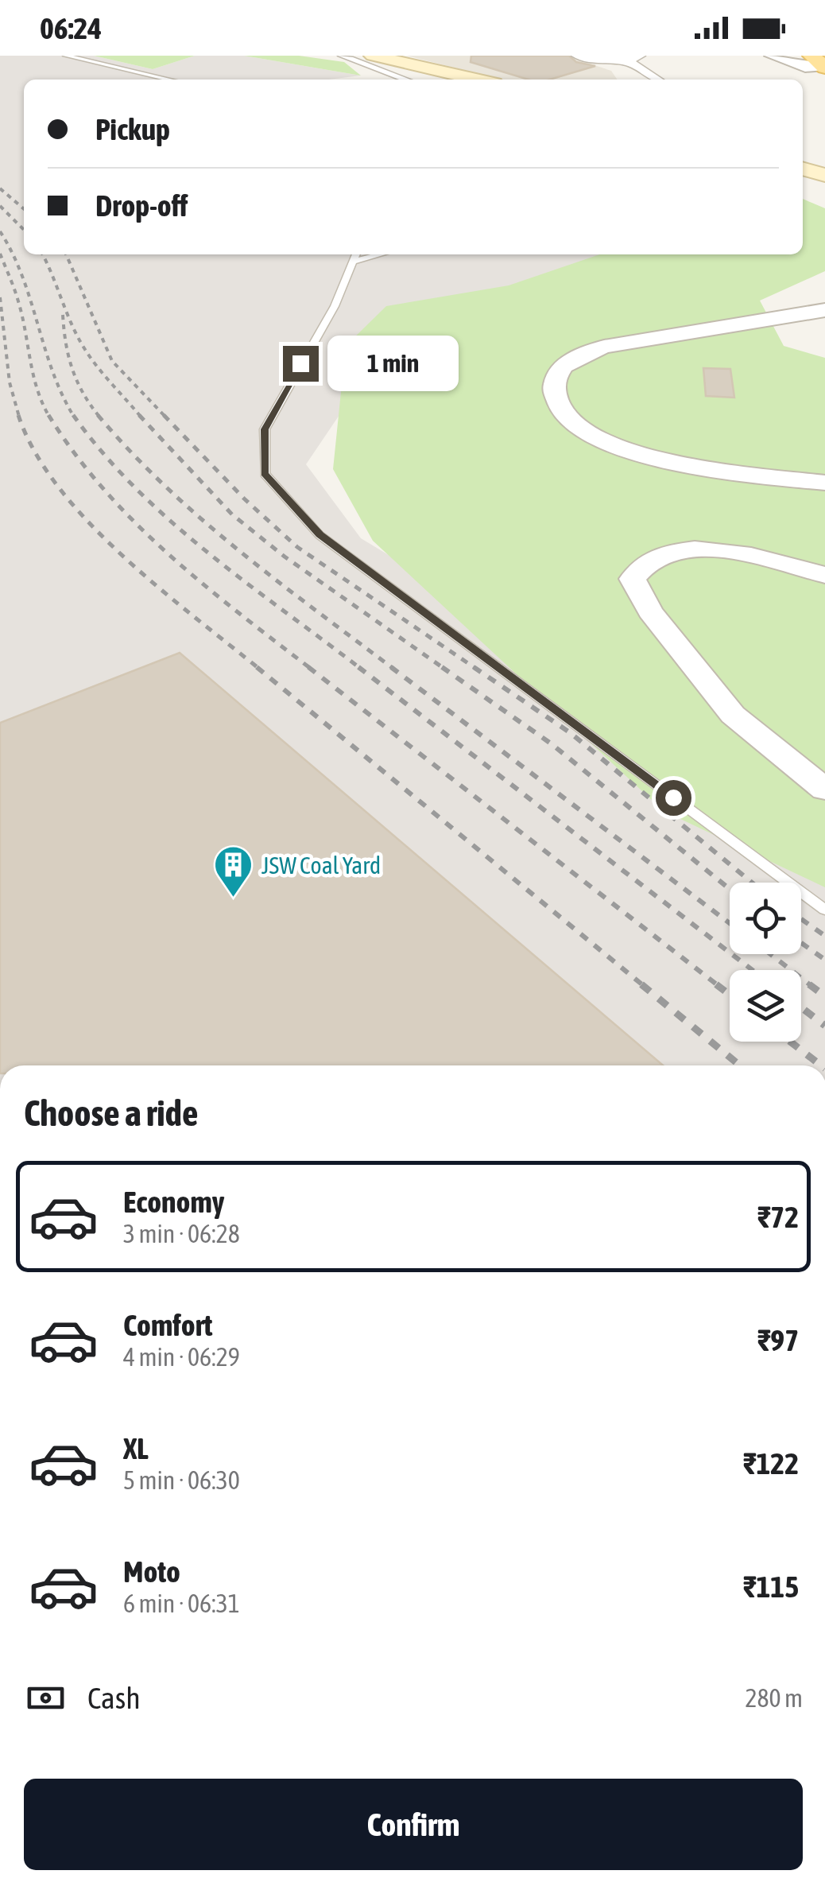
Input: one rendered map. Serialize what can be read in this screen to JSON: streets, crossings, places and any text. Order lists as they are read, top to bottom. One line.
{"places":{"building":["JSW Coal Yard"]},"page":{"status":"06:24","banner":["Pickup","Drop-off"],"bubble":"1 min","heading":"Choose a ride","list":[{"name":"Economy","note":"3 min · 06:28","value":"₹72"},{"name":"Comfort","note":"4 min · 06:29","value":"₹97"},{"name":"XL","note":"5 min · 06:30","value":"₹122"},{"name":"Moto","note":"6 min · 06:31","value":"₹115"}],"pay":["Cash","280 m"],"buttons":"Confirm"}}
